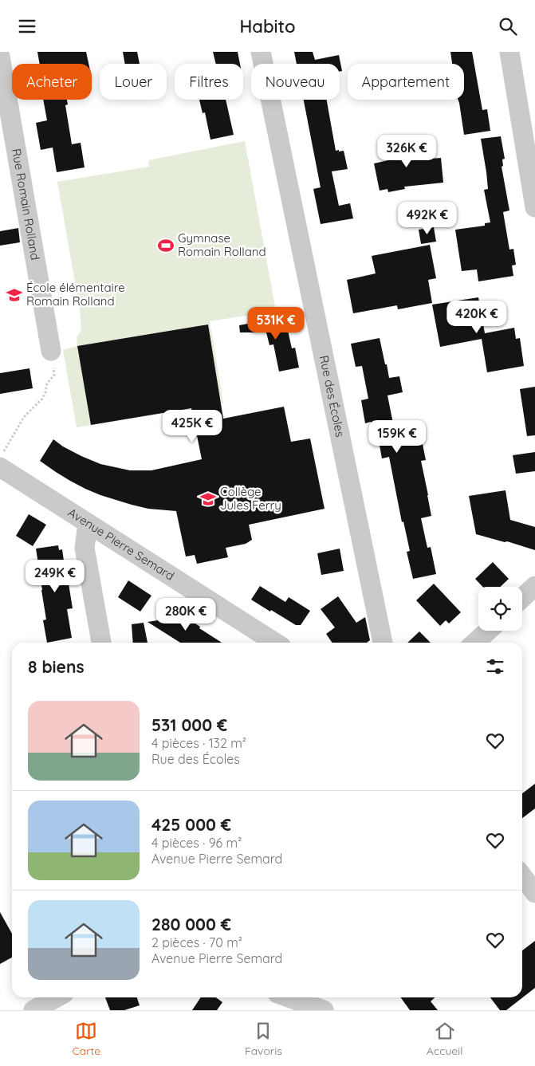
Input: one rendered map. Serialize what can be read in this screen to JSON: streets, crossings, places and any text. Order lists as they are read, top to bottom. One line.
{"streets":{"street":["Rue Romain Rolland","Rue des Écoles","Avenue Pierre Semard"]},"places":{"sports":["Gymnase Romain Rolland"],"school or university":["École élémentaire Romain Rolland","Collège Jules Ferry"]},"page":{"header":"Habito","chip":["Acheter","Louer","Filtres","Nouveau","Appartement"],"price":["326K €","492K €","420K €","531K €","425K €","159K €","249K €","280K €"],"heading":"8 biens","list":[{"name":"531 000 €","note":"4 pièces · 132 m² · Rue des Écoles"},{"name":"425 000 €","note":"4 pièces · 96 m² · Avenue Pierre Semard"},{"name":"280 000 €","note":"2 pièces · 70 m² · Avenue Pierre Semard"}],"tabs":["Carte","Favoris","Accueil"]}}
